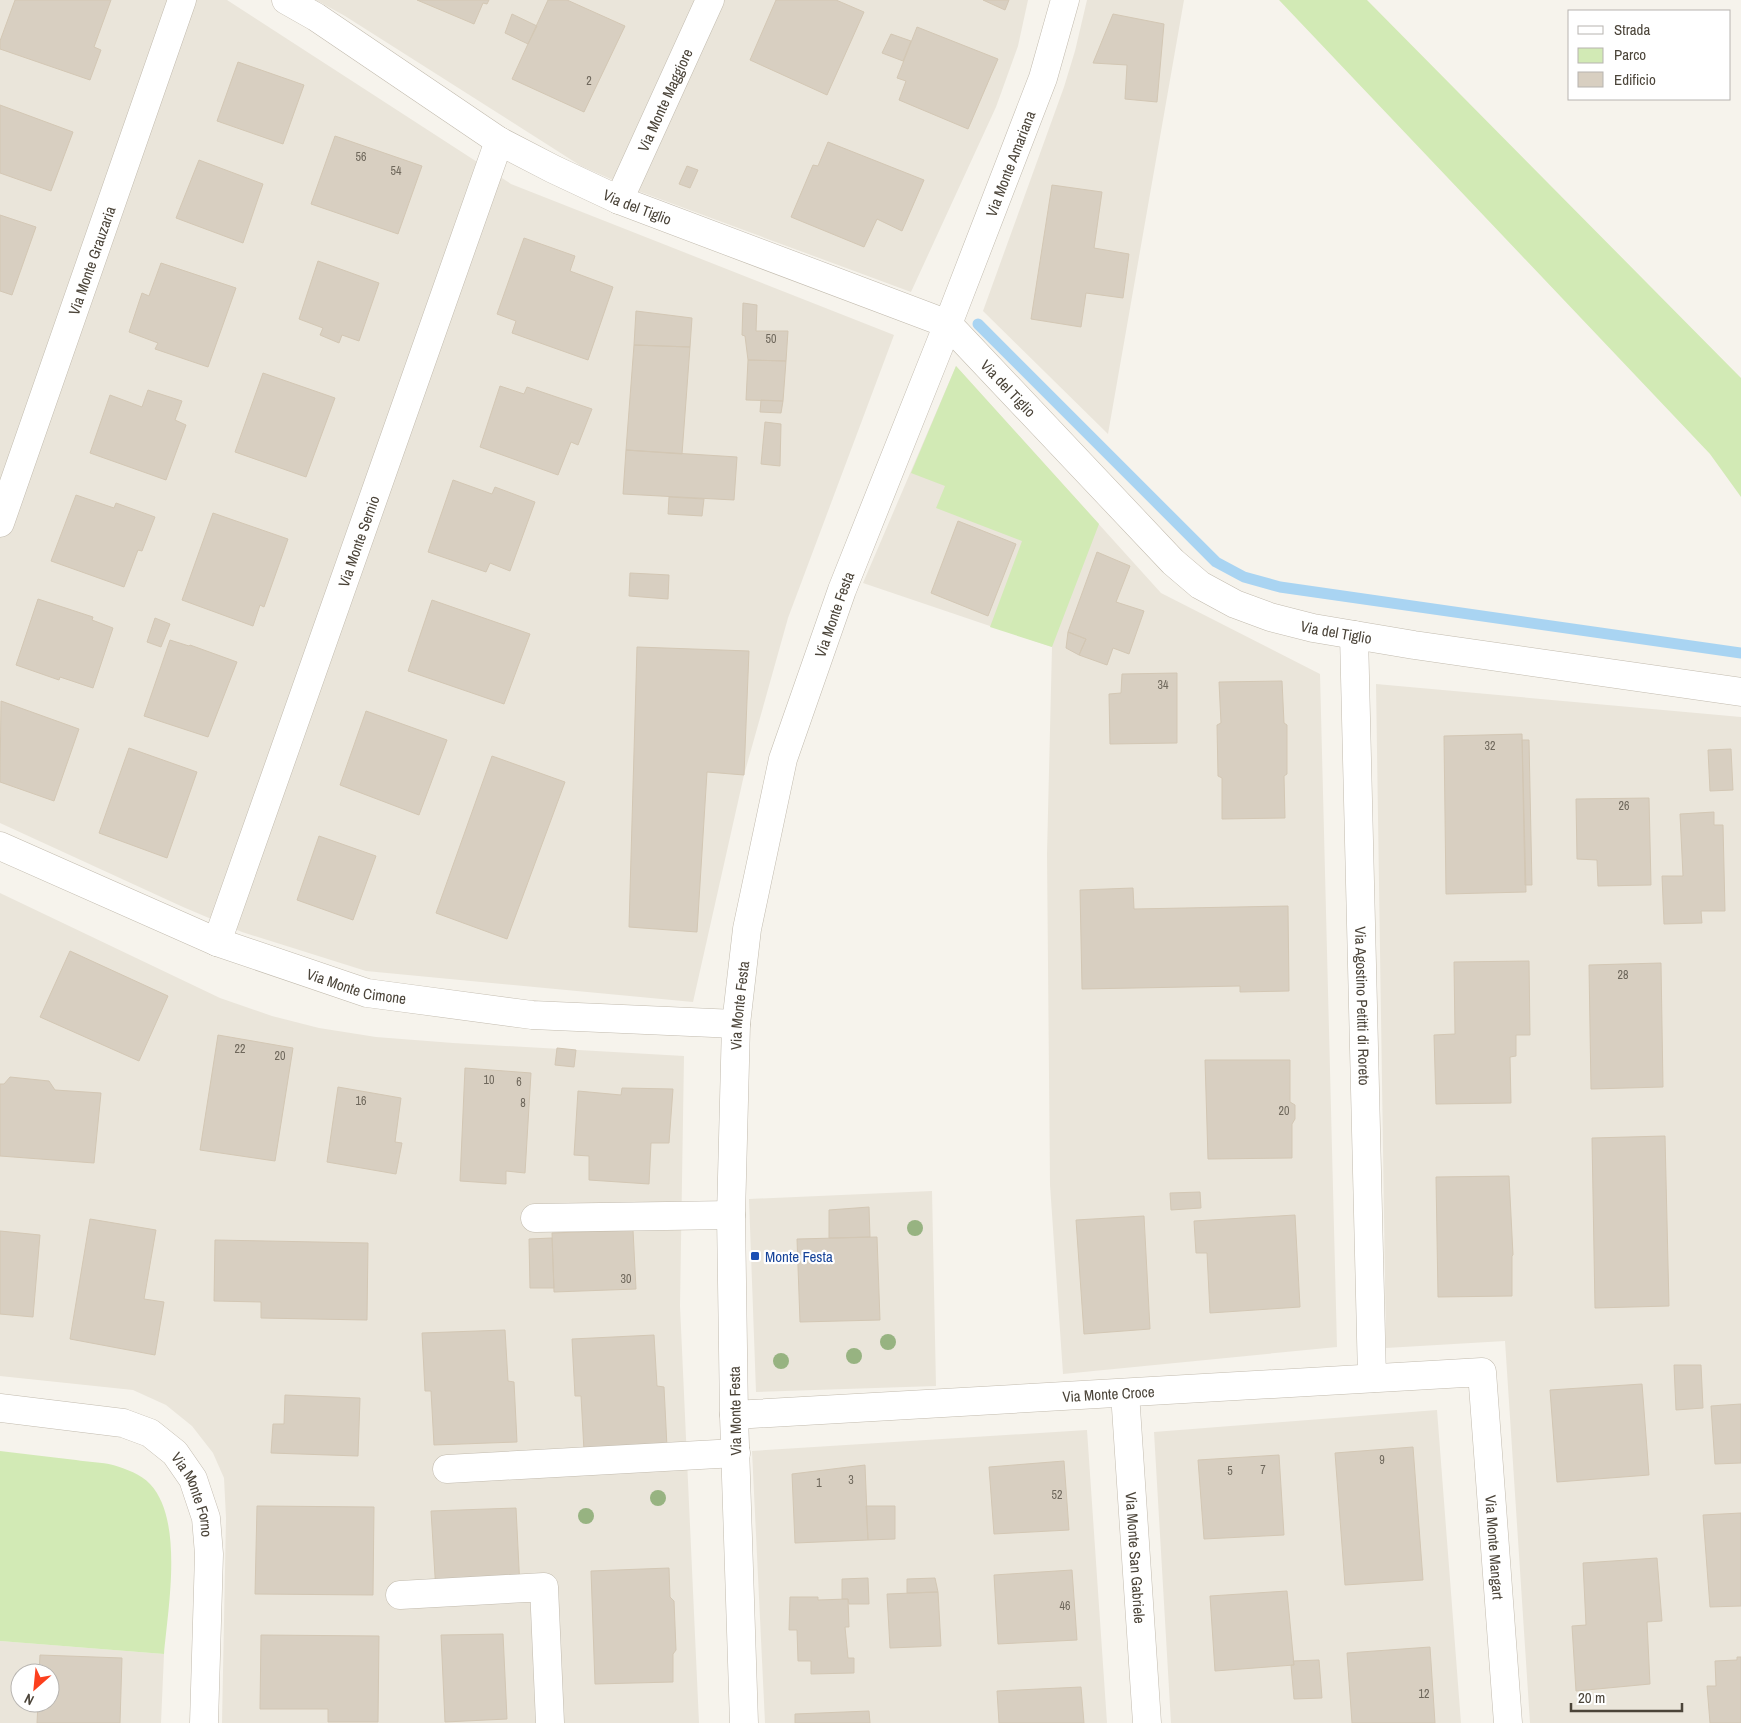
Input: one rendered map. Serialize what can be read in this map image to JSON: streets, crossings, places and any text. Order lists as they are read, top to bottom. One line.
{"streets":{"street":["Via Monte Maggiore","Via Monte Amariana","Via del Tiglio","Via Monte Grauzaria","Via Monte Sernio","Via Monte Festa","Via Monte Cimone","Via Agostino Petitti di Roreto","Via Monte Croce","Via Monte Forno","Via Monte Mangart","Via Monte San Gabriele"]},"crossings":[["Via Monte Maggiore","Via del Tiglio"],["Via Monte Amariana","Via del Tiglio"],["Via Monte Amariana","Via Monte Festa"],["Via del Tiglio","Via Monte Sernio"],["Via del Tiglio","Via Monte Festa"],["Via del Tiglio","Via Agostino Petitti di Roreto"],["Via Monte Sernio","Via Monte Cimone"],["Via Monte Festa","Via Monte Cimone"],["Via Monte Festa","Via Monte Croce"],["Via Agostino Petitti di Roreto","Via Monte Croce"],["Via Monte Croce","Via Monte Mangart"],["Via Monte Croce","Via Monte San Gabriele"]],"places":{"transit":["Monte Festa"]},"house_numbers":["2","56","54","50","34","32","26","28","22","20","10","6","16","8","20","30","9","7","5","3","1","52","46","12"],"legend":["Strada","Parco","Edificio"],"scale_bar":"20 m","north":"bottom left"}
